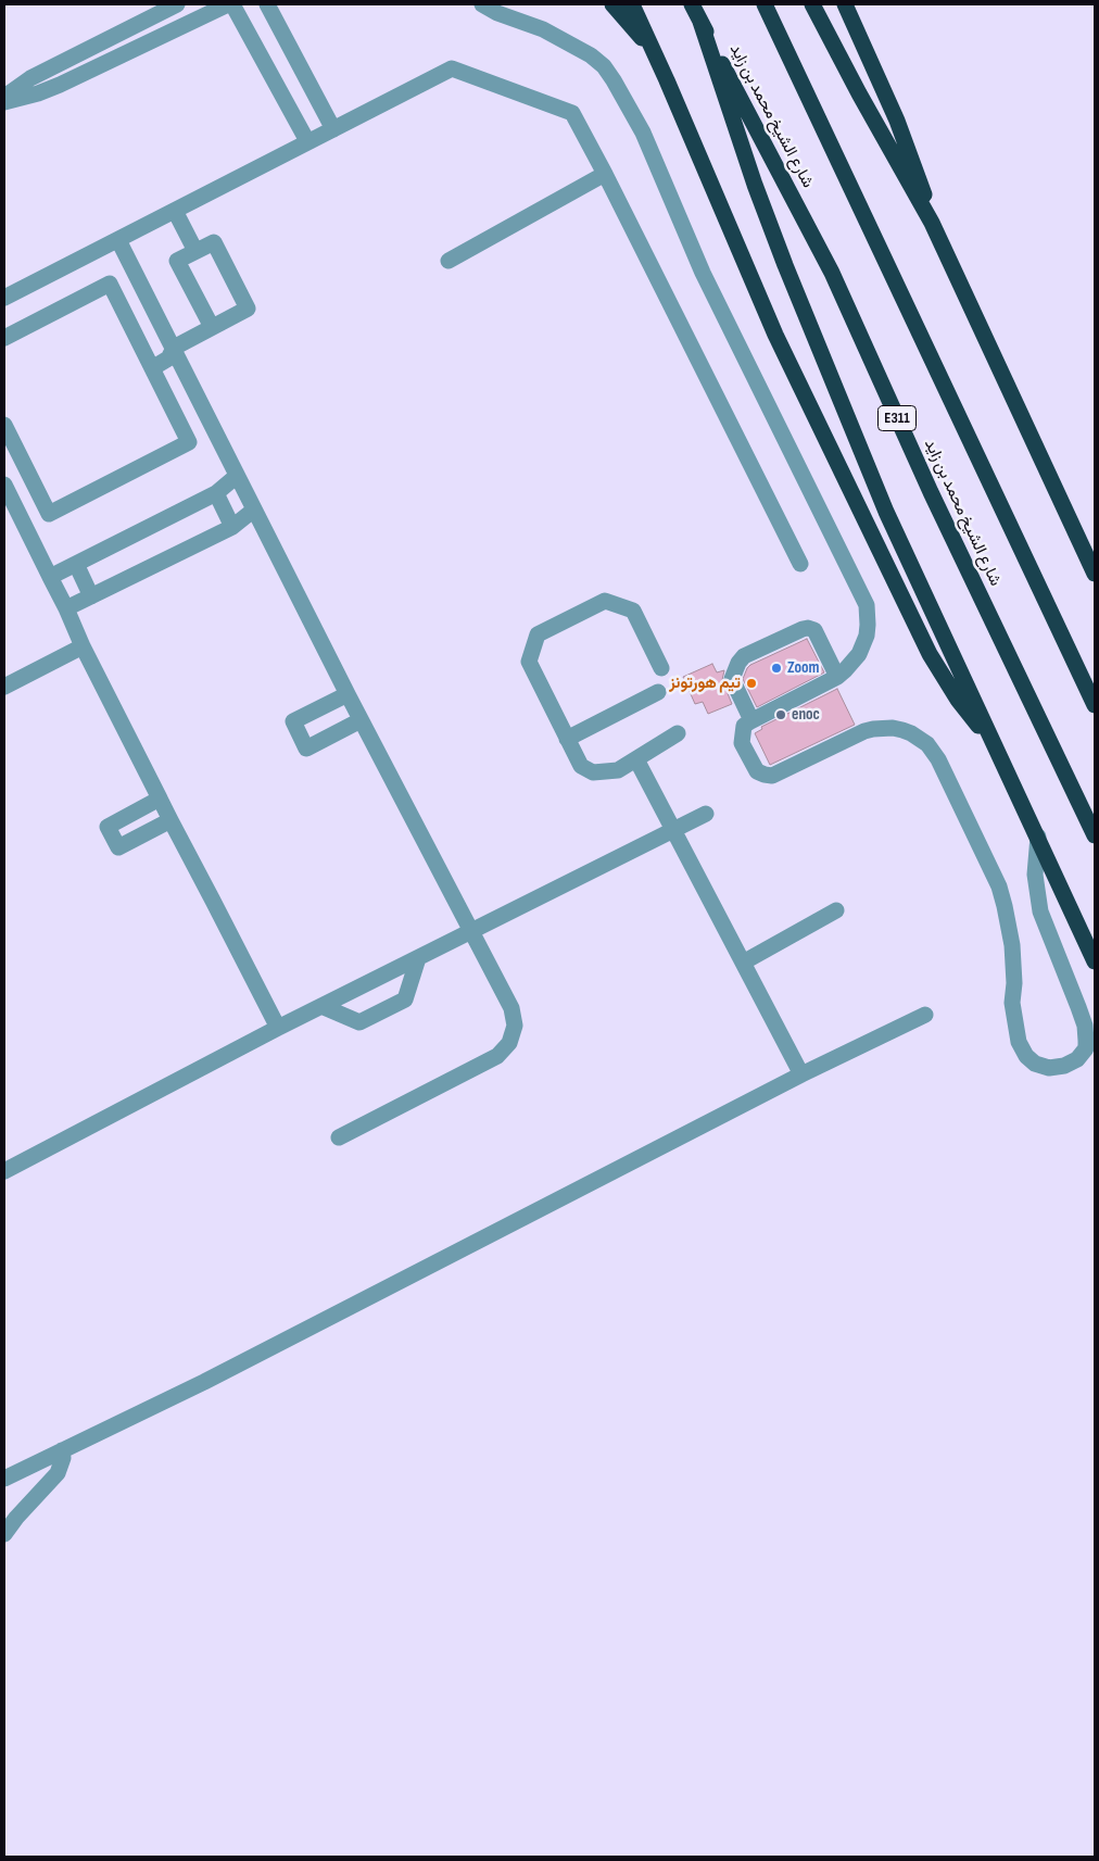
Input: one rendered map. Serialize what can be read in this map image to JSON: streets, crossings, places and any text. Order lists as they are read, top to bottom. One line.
{"streets":{"highway":["شارع الشيخ محمد بن زايد","E311"]},"places":["Zoom","تيم هورتونز","enoc"]}
